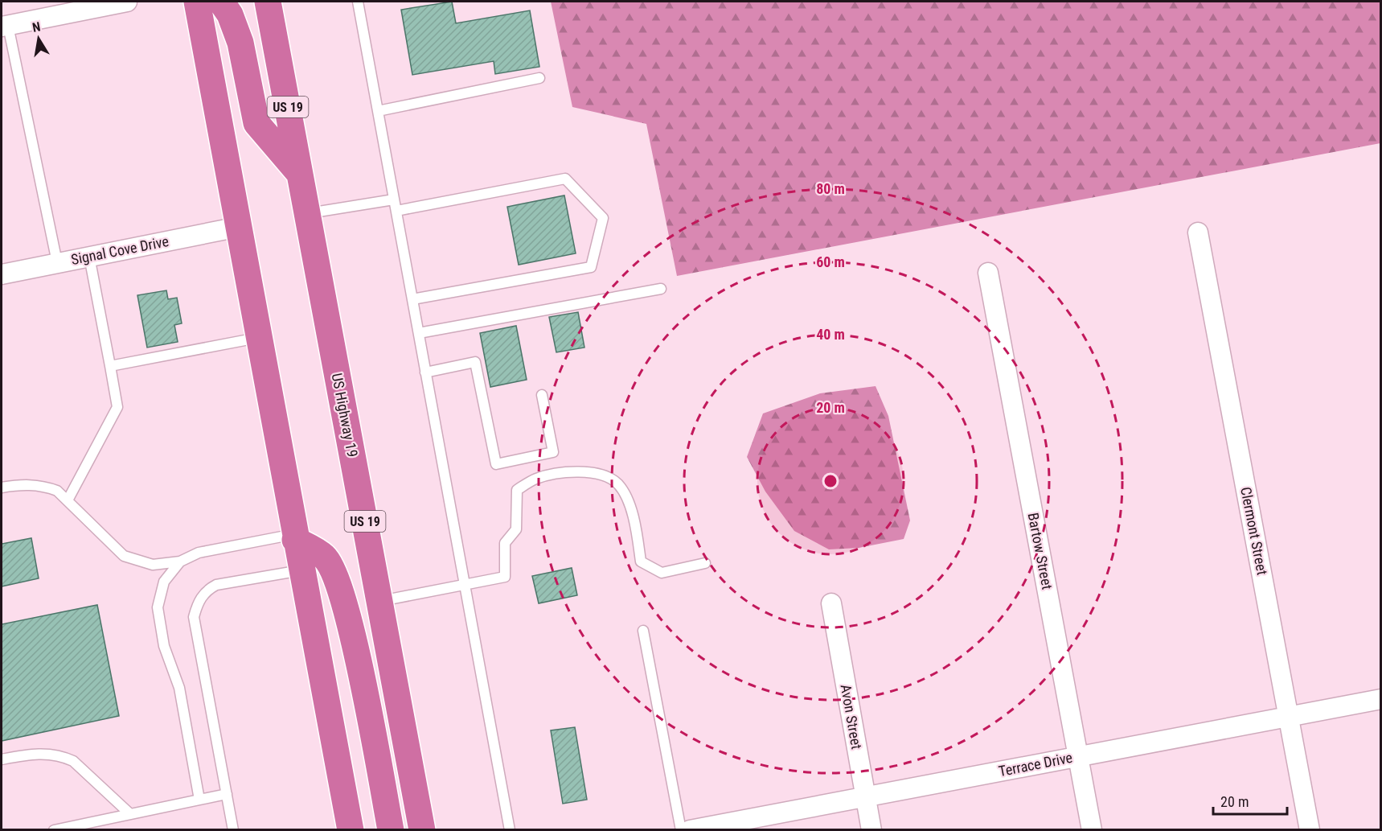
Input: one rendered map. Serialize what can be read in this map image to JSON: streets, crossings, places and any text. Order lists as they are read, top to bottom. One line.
{"streets":{"highway":["US 19","US Highway 19"],"street":["Signal Cove Drive","Clermont Street","Bartow Street","Avon Street","Terrace Drive"]},"crossings":[["Clermont Street","Terrace Drive"],["Bartow Street","Terrace Drive"],["Avon Street","Terrace Drive"]],"scale_bar":"20 m","north":"top","rings":["80 m","60 m","40 m","20 m"]}
